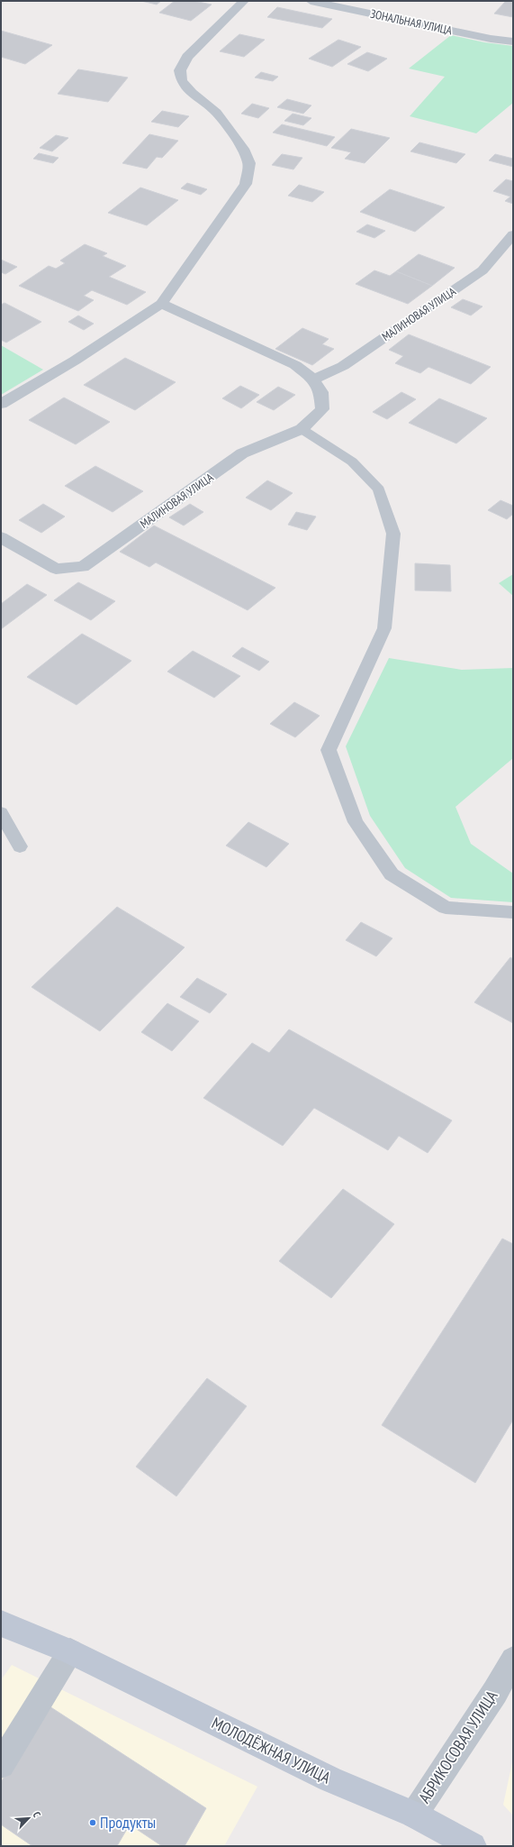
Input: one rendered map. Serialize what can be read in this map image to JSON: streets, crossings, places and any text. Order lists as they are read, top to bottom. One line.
{"streets":{"street":["ЗОНАЛЬНАЯ УЛИЦА","МАЛИНОВАЯ УЛИЦА","АБРИКОСОВАЯ УЛИЦА","МОЛОДЁЖНАЯ УЛИЦА"]},"crossings":[["АБРИКОСОВАЯ УЛИЦА","МОЛОДЁЖНАЯ УЛИЦА"]],"places":["Продукты"],"north":"top right"}
